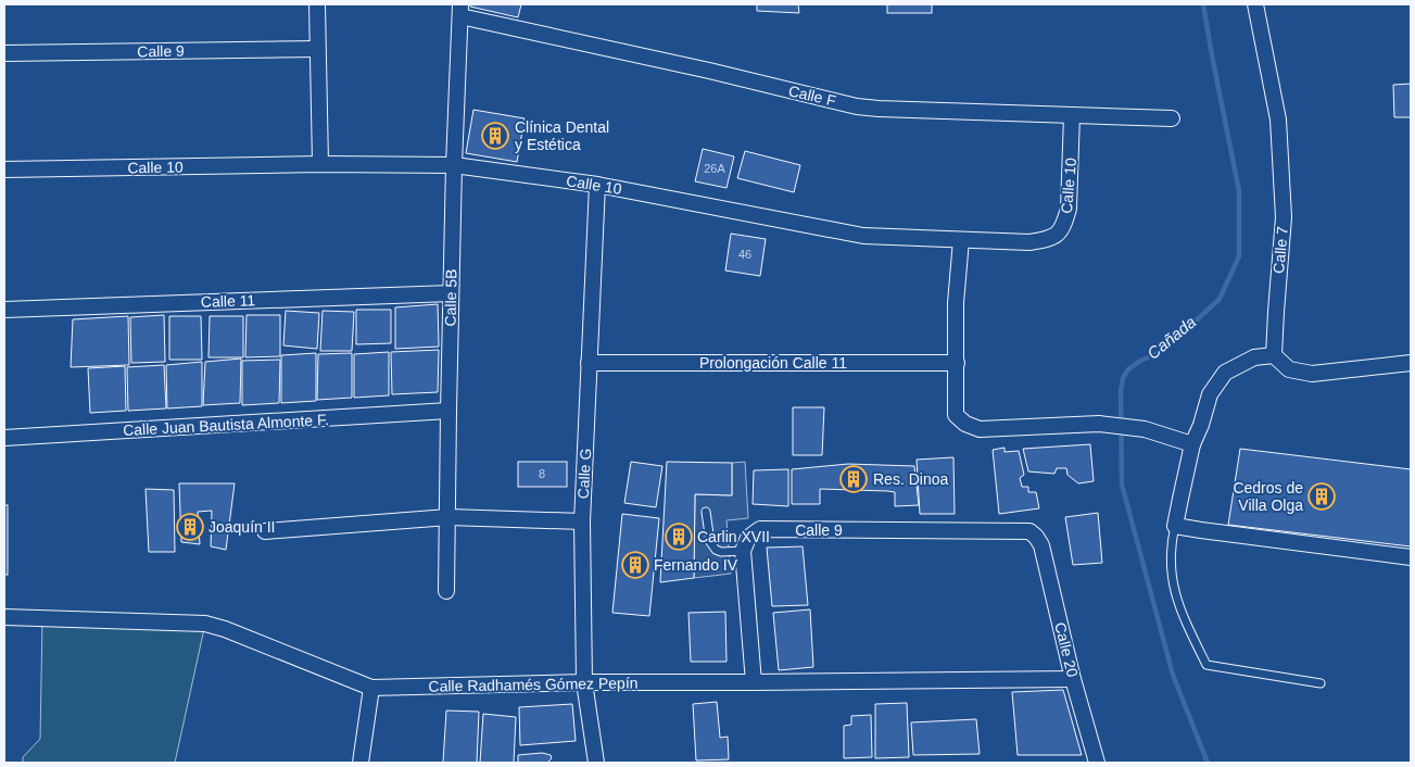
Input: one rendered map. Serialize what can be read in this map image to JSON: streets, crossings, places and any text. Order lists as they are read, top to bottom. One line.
{"streets":{"street":["Calle 9","Calle F","Calle 10","Calle 7","Calle 5B","Calle 11","Prolongación Calle 11","Calle Juan Bautista Almonte F.","Calle G","Calle 20","Calle Radhamés Gómez Pepín"]},"crossings":[["Calle 9","Calle 20"],["Calle F","Calle 10"],["Calle F","Calle 5B"],["Calle 10","Calle 5B"],["Calle 10","Calle G"],["Calle 5B","Calle 11"],["Calle 5B","Calle Juan Bautista Almonte F."],["Prolongación Calle 11","Calle G"],["Calle G","Calle Radhamés Gómez Pepín"],["Calle 20","Calle Radhamés Gómez Pepín"]],"water":["Cañada"],"places":{"building":["Clínica Dental y Estética","Res. Dinoa","Cedros de Villa Olga","Joaquín II","Carlin XVII","Fernando IV"]},"house_numbers":["26A","46","8"]}
